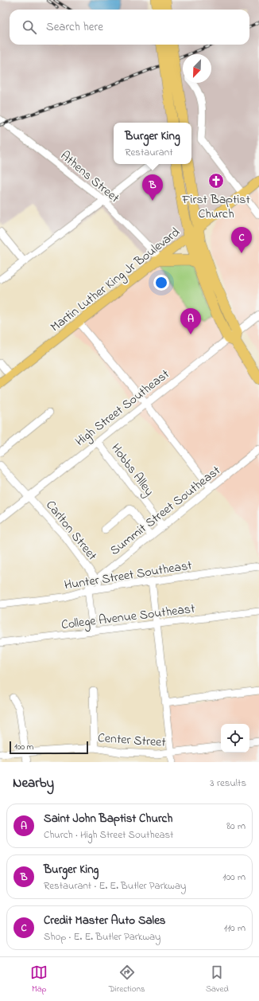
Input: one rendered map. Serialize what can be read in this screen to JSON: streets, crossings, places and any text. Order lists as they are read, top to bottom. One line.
{"streets":{"main road":["Martin Luther King Jr Boulevard"],"street":["Athens Street","High Street Southeast","Hobbs Alley","Summit Street Southeast","Carlton Street","Hunter Street Southeast","College Avenue Southeast","Center Street"]},"crossings":[["Athens Street","Martin Luther King Jr Boulevard"],["High Street Southeast","Hobbs Alley"],["High Street Southeast","Carlton Street"],["Hobbs Alley","Summit Street Southeast"],["Summit Street Southeast","Carlton Street"],["Summit Street Southeast","Hunter Street Southeast"],["Carlton Street","Hunter Street Southeast"]],"places":{"church":["First Baptist Church"]},"scale_bar":"100 m","north":"bottom left","page":{"search":"Search here","popup":["Burger King","Restaurant"],"pins":["B","C","A"],"scale":"100 m","heading":["Nearby","3 results"],"list":[{"mark":"A","name":"Saint John Baptist Church","note":"Church · High Street Southeast","value":"80 m"},{"mark":"B","name":"Burger King","note":"Restaurant · E. E. Butler Parkway","value":"100 m"},{"mark":"C","name":"Credit Master Auto Sales","note":"Shop · E. E. Butler Parkway","value":"110 m"}],"nav":["Map","Directions","Saved"]}}
